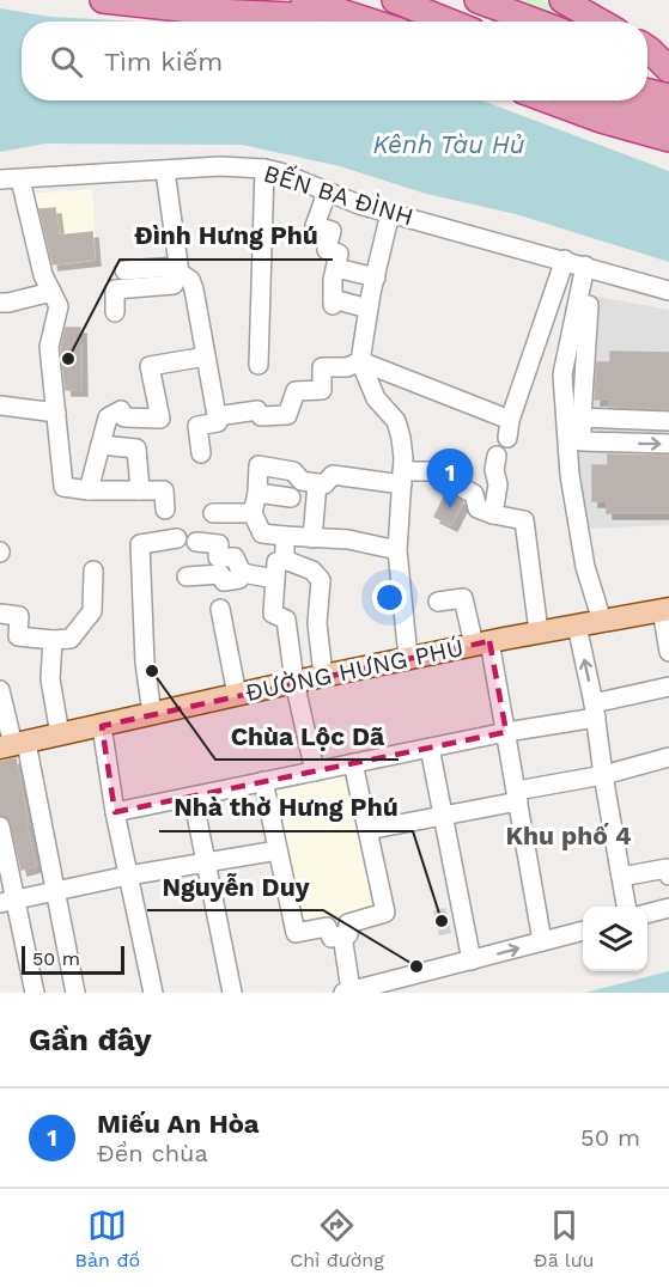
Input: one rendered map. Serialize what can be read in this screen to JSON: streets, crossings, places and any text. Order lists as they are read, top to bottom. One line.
{"streets":{"main road":["ĐƯỜNG HƯNG PHÚ"],"street":["BẾN BA ĐÌNH"]},"districts":["Khu phố 4"],"water":["Kênh Tàu Hủ"],"places":["Đình Hưng Phú","Chùa Lộc Dã","Nhà thờ Hưng Phú","Nguyễn Duy"],"scale_bar":"50 m","page":{"search":"Tìm kiếm","pins":"1","scale":"50 m","heading":"Gần đây","list":[{"mark":"1","name":"Miếu An Hòa","note":"Đền chùa","value":"50 m"}],"nav":["Bản đồ","Chỉ đường","Đã lưu"]}}
